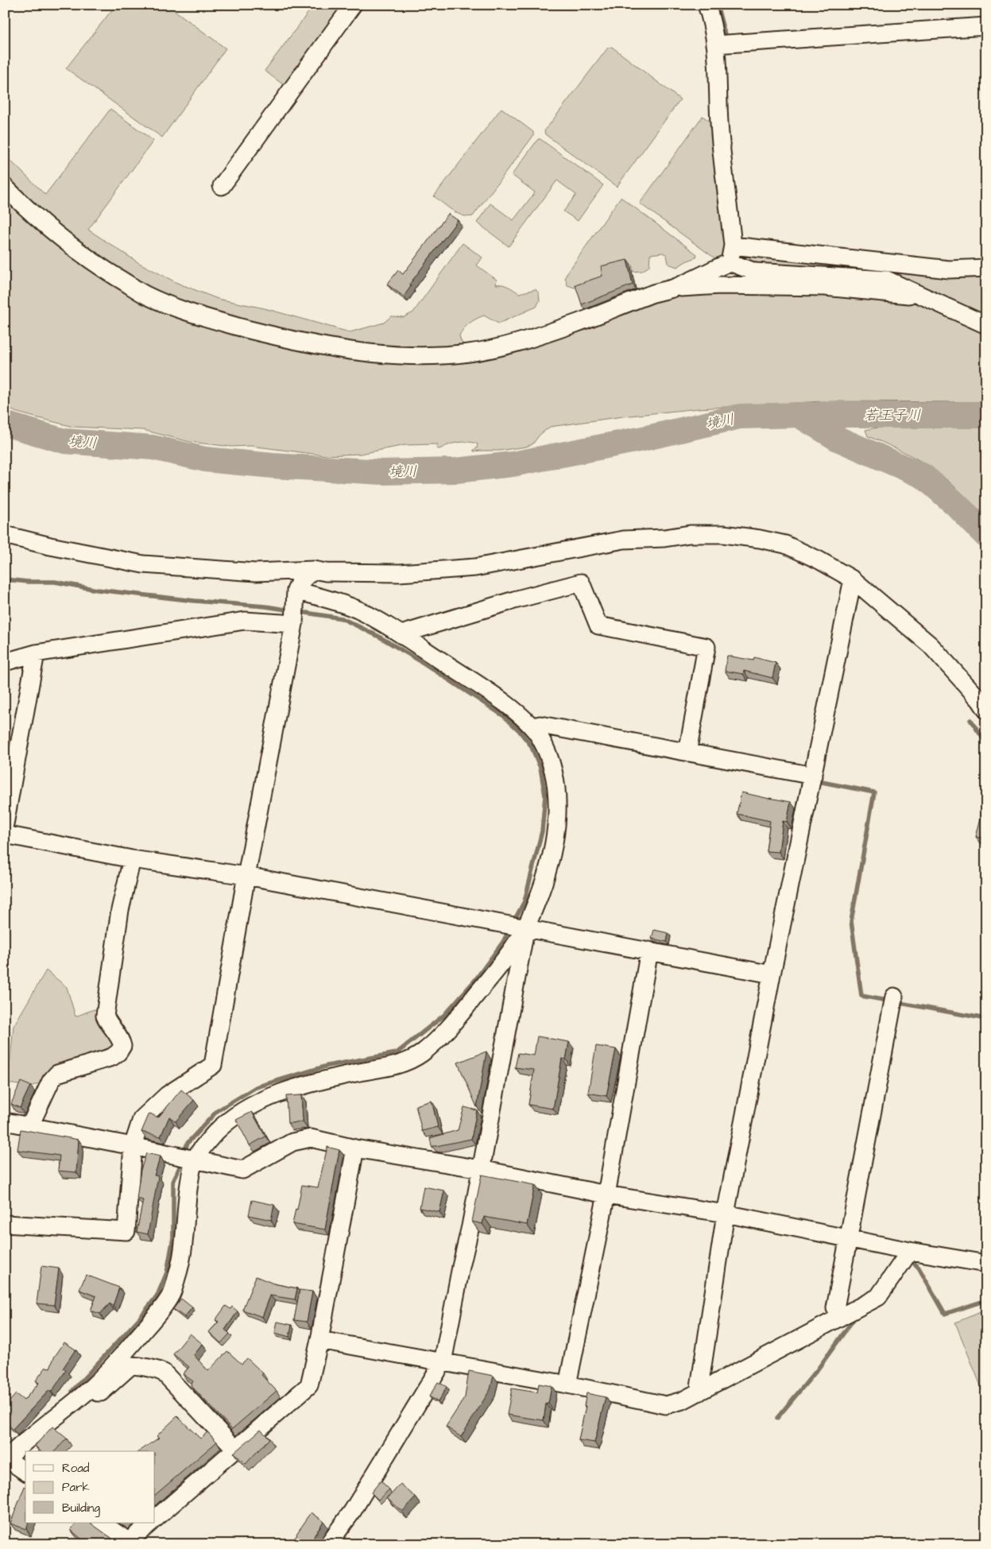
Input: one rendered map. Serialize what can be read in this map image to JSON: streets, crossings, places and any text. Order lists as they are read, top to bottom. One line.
{"water":["若王子川","境川"],"legend":["Road","Park","Building"]}
